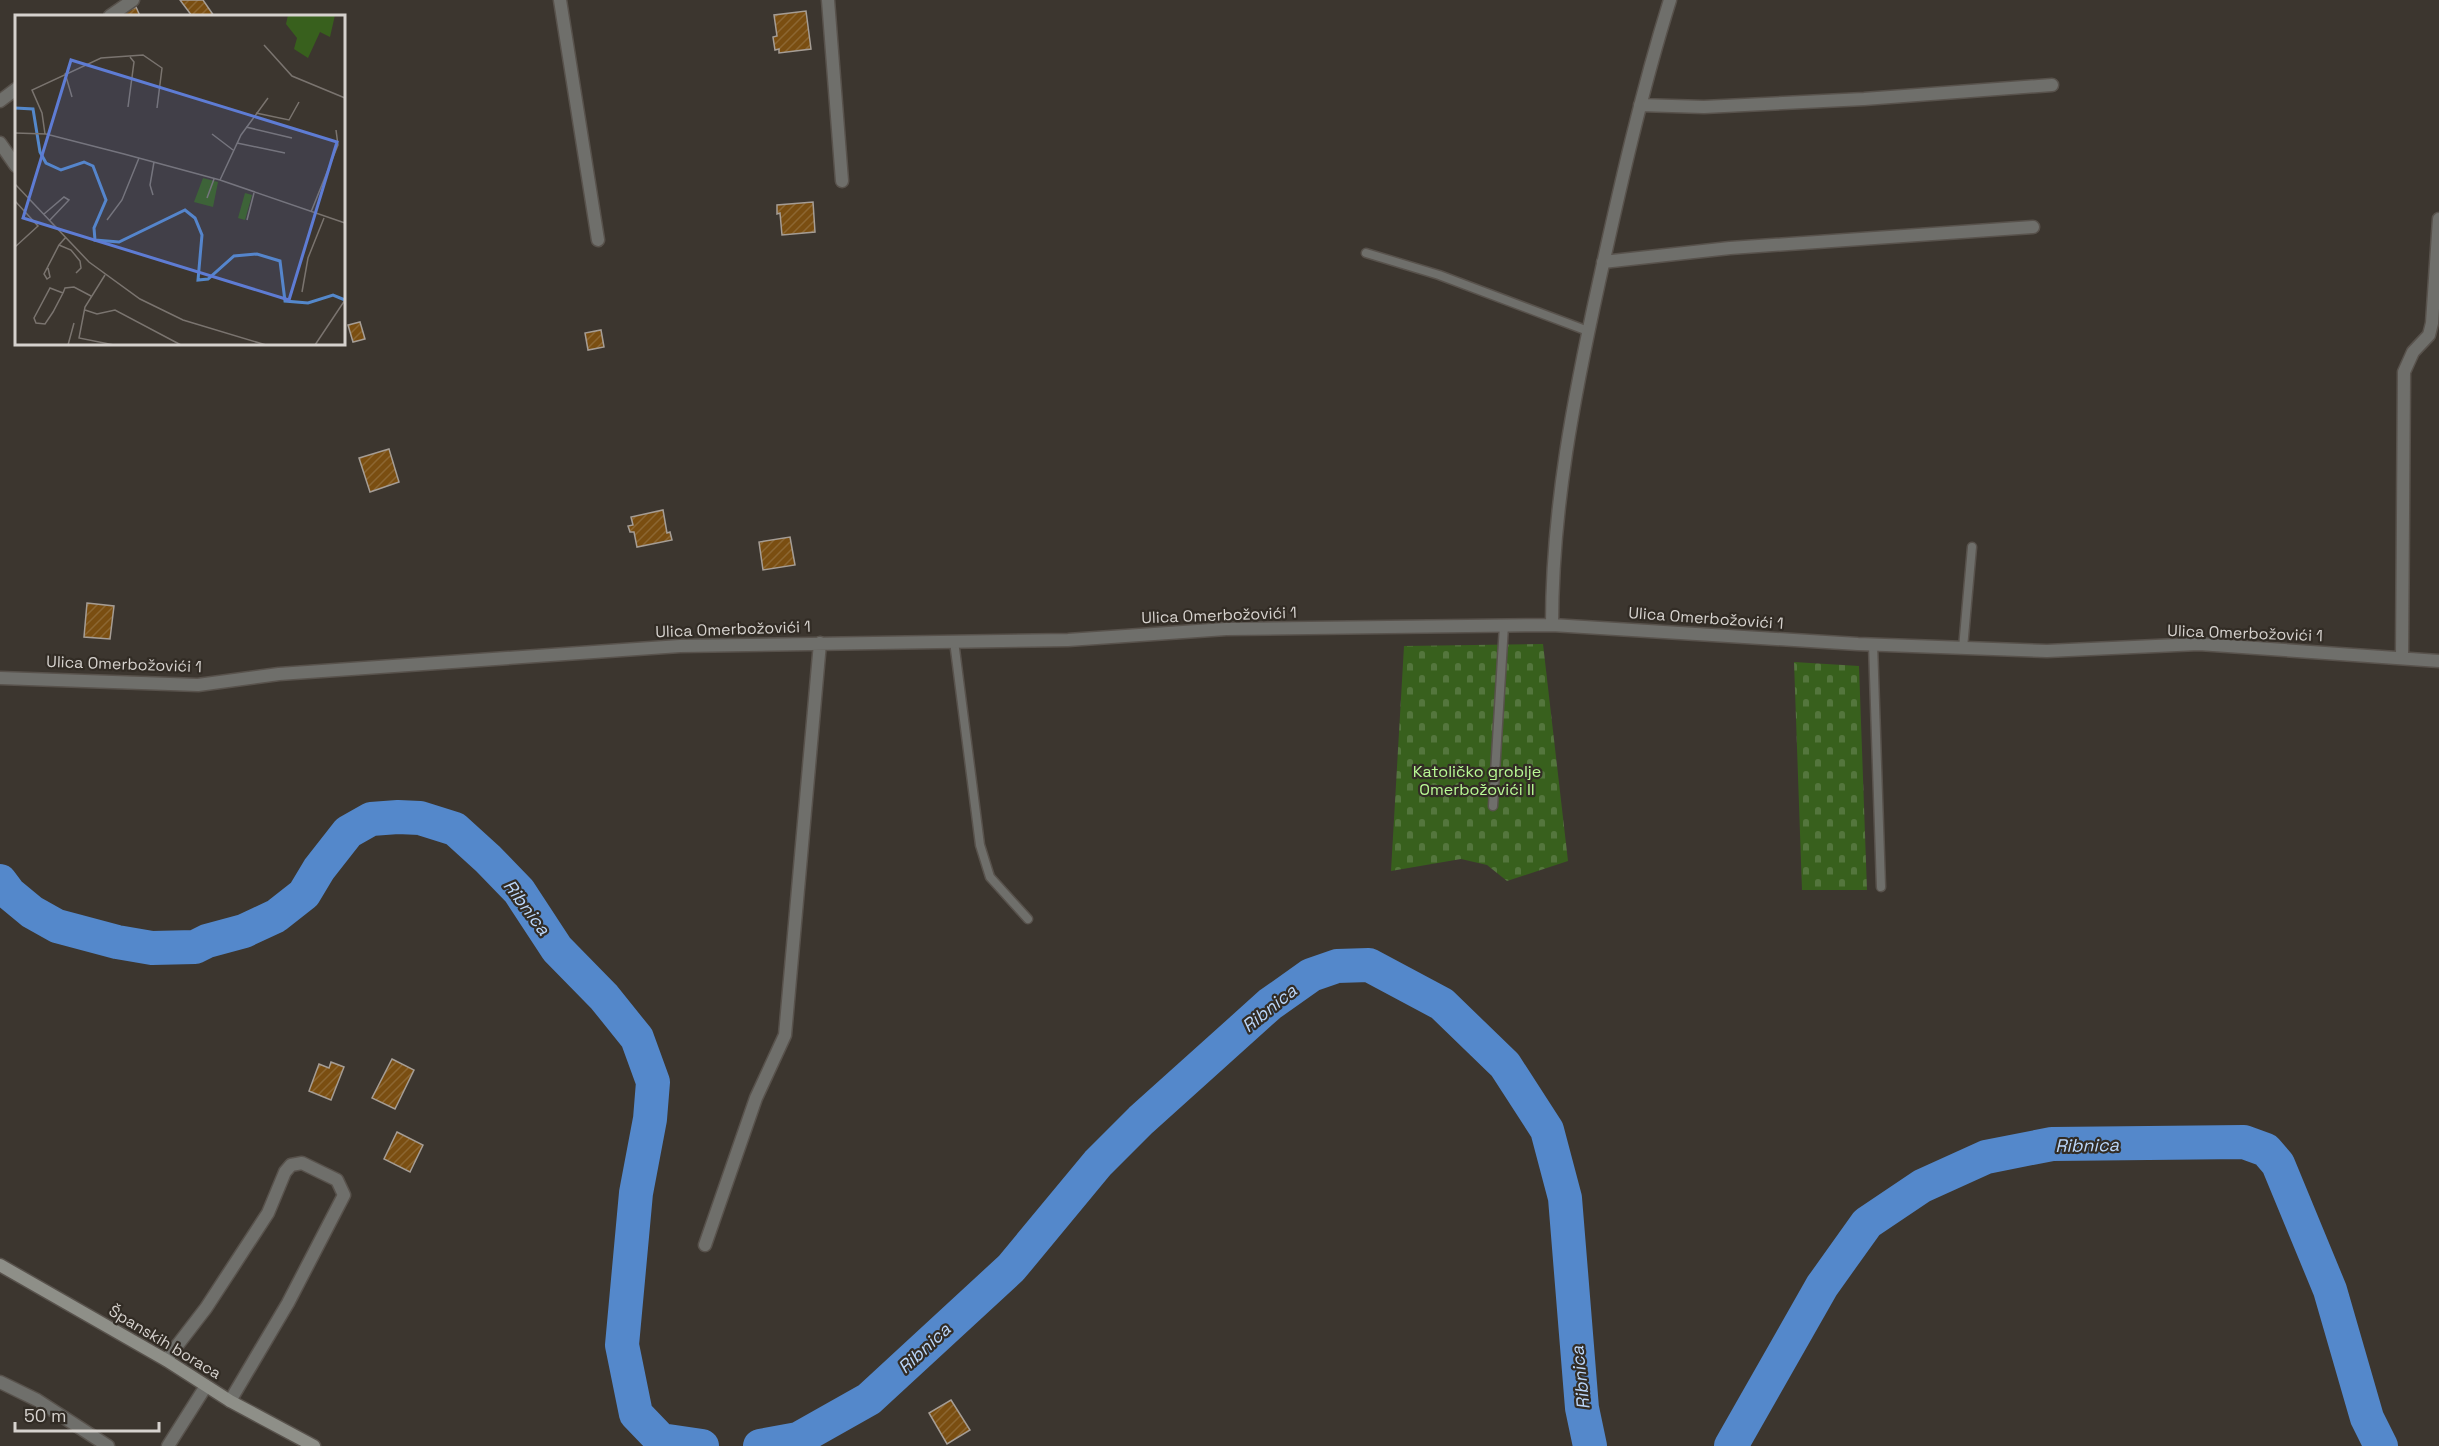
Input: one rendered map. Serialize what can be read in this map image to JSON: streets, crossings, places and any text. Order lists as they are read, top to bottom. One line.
{"streets":{"main road":["Španskih boraca"],"street":["Ulica Omerbožovići 1"]},"water":["Ribnica"],"parks":["Katoličko groblje Omerbožovići II"],"scale_bar":"50 m"}
